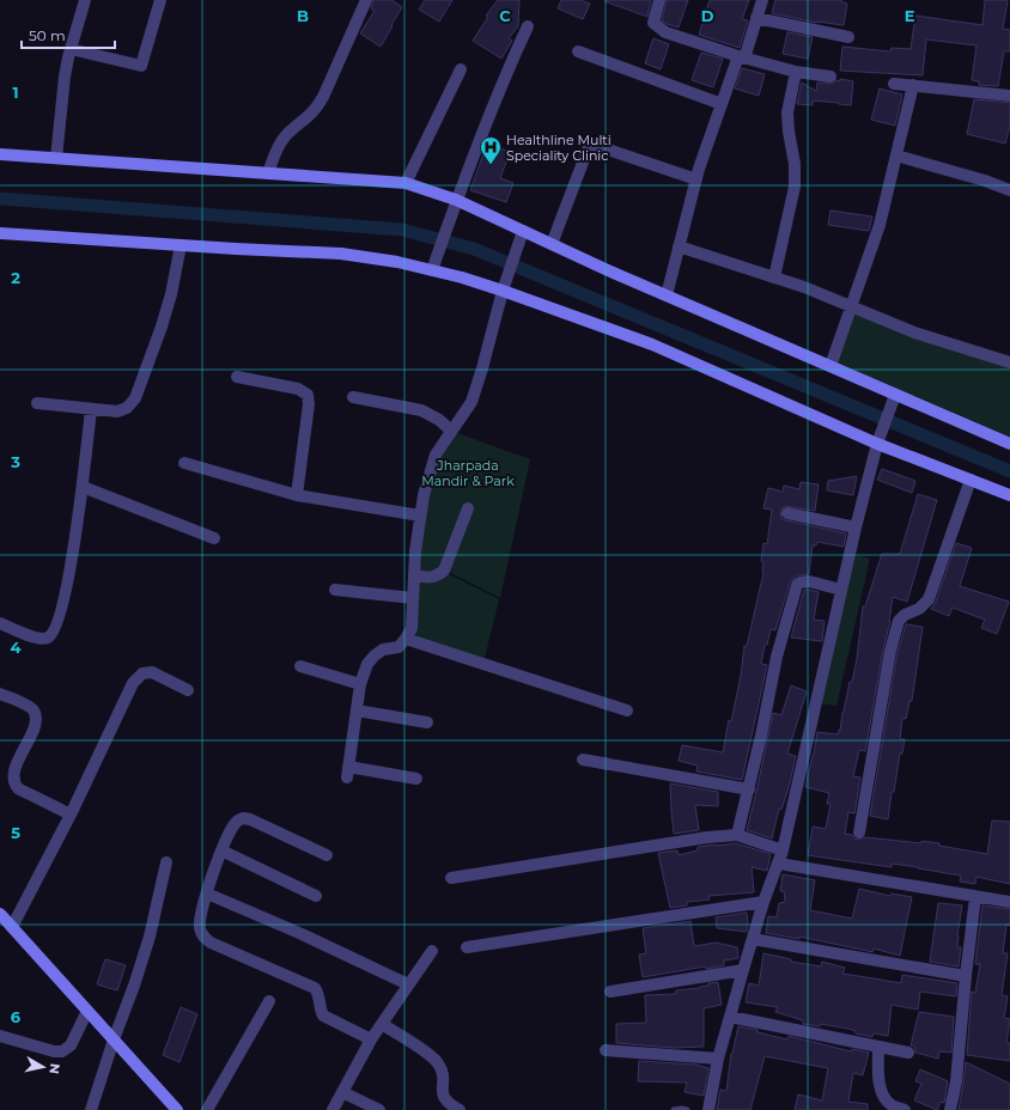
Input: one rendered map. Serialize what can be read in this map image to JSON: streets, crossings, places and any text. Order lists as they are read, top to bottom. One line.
{"parks":["Jharpada Mandir & Park"],"places":{"hospital":["Healthline Multi Speciality Clinic"]},"scale_bar":"50 m","north":"right","grid":{"columns":["B","C","D","E"],"rows":["1","2","3","4","5","6"]}}
